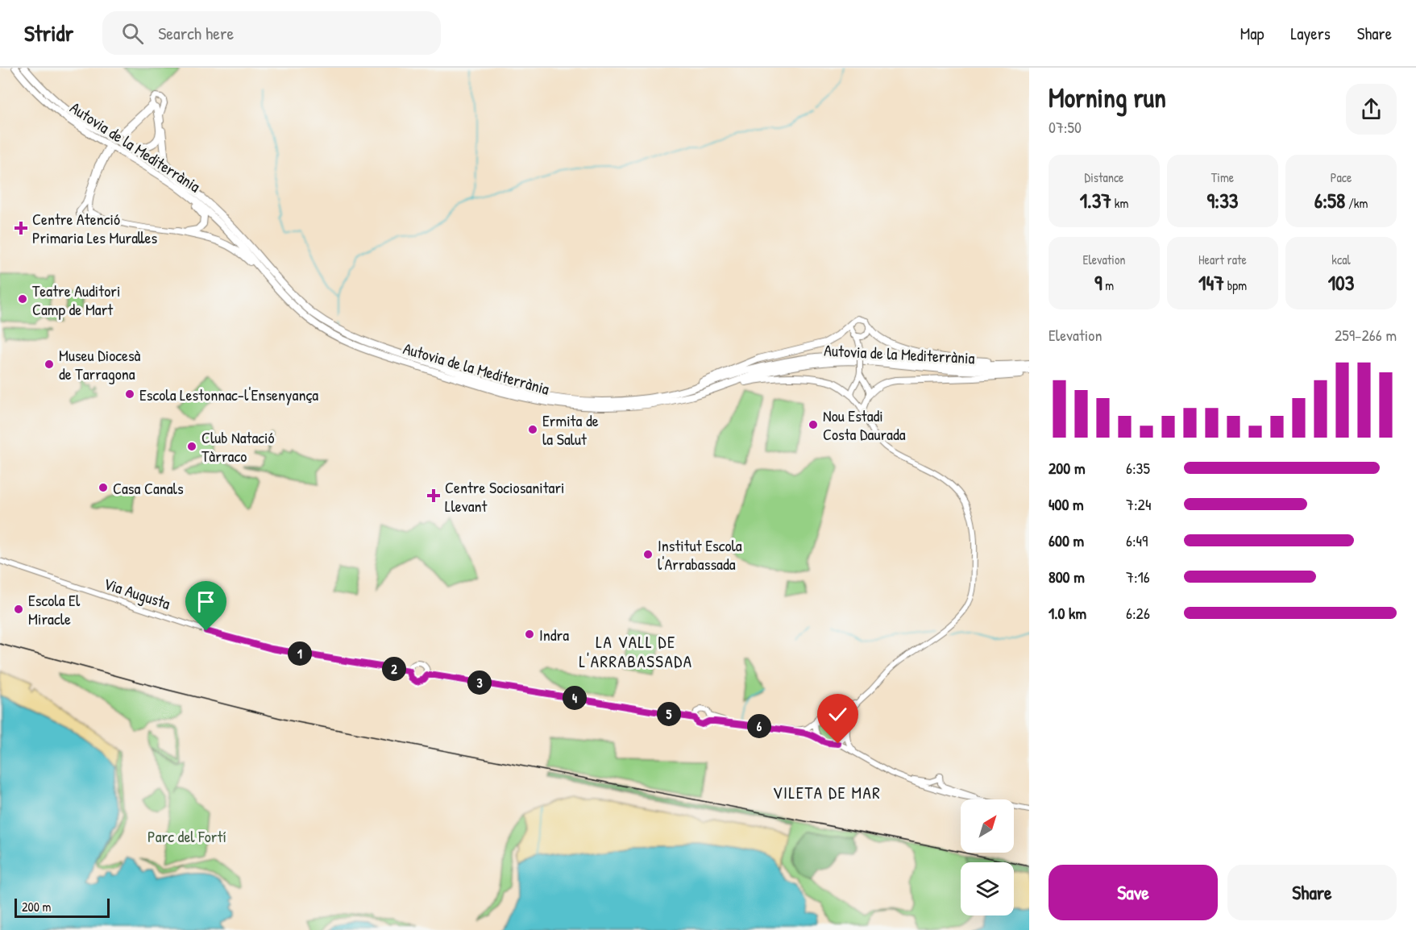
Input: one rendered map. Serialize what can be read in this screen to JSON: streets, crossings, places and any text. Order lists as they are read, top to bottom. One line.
{"streets":{"highway":["Autovia de la Mediterrània"],"main road":["Via Augusta"]},"districts":["LA VALL DE L'ARRABASSADA","VILETA DE MAR"],"parks":["Parc del Fortí"],"places":{"health":["Centre Atenció Primaria Les Muralles","Centre Sociosanitari Llevant"],"other":["Teatre Auditori Camp de Mart","Museu Diocesà de Tarragona","Escola Lestonnac-l'Ensenyança","Nou Estadi Costa Daurada","Ermita de la Salut","Club Natació Tàrraco","Casa Canals","Institut Escola l'Arrabassada","Escola El Miracle","Indra"]},"scale_bar":"200 m","north":"top right","page":{"header":"Stridr","search":"Search here","nav":["Map","Layers","Share"],"heading":["Morning run","07:50"],"stats":[["Distance","1.37 km"],["Time","9:33"],["Pace","6:58 /km"],["Elevation","9 m"],["Heart rate","147 bpm"],["kcal","103"]],"chart":["Elevation","259–266 m"],"list":[{"name":"200 m","note":"6:35"},{"name":"400 m","note":"7:24"},{"name":"600 m","note":"6:49"},{"name":"800 m","note":"7:16"},{"name":"1.0 km","note":"6:26"}],"pins":["1","2","3","4","5","6"],"buttons":["Save","Share"],"scale":"200 m"}}
